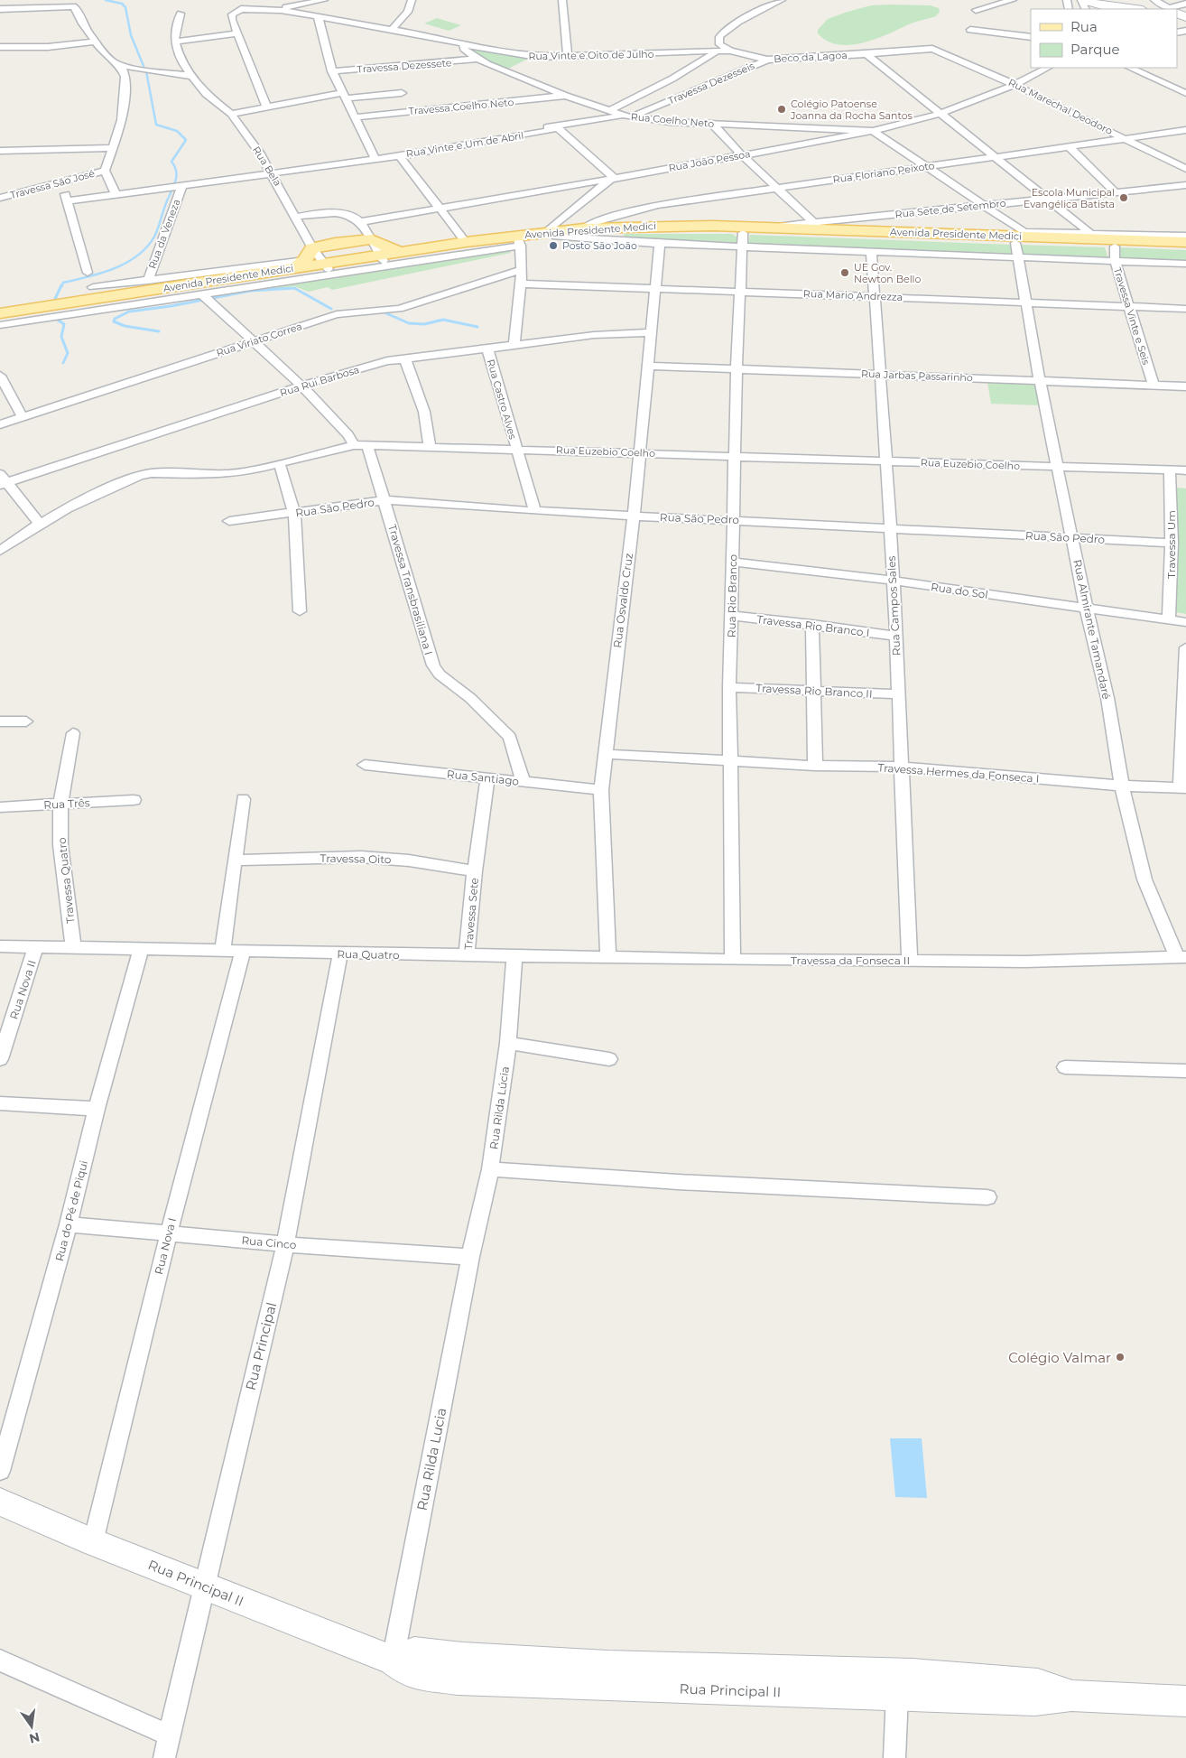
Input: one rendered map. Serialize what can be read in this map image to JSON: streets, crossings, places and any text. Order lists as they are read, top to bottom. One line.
{"streets":{"main road":["Avenida Presidente Medici"],"street":["Rua Vinte e Oito de Julho","Beco da Lagoa","Travessa Dezessete","Travessa Dezesseis","Travessa Coelho Neto","Rua Marechal Deodoro","Rua Coelho Neto","Rua Vinte e Um de Abril","Rua João Pessoa","Rua Bela","Rua Floriano Peixoto","Travessa São José","Rua Sete de Setembro","Rua da Veneza","Rua Mario Andrezza","Travessa Vinte e Seis","Rua Viriato Correa","Rua Jarbas Passarinho","Rua Rui Barbosa","Rua Castro Alves","Rua Euzebio Coelho","Rua São Pedro","Travessa Um","Travessa Transbrasiliana I","Rua do Sol","Rua Rio Branco","Rua Osvaldo Cruz","Rua Campos Sales","Travessa Rio Branco I","Rua Almirante Tamandaré","Travessa Rio Branco II","Travessa Hermes da Fonseca I","Rua Santiago","Rua Três","Travessa Oito","Travessa Quatro","Travessa Sete","Rua Quatro","Travessa da Fonseca II","Rua Nova II","Rua Rilda Lúcia","Rua do Pé de Piqui","Rua Cinco","Rua Nova I","Rua Principal","Rua Rilda Lucia","Rua Principal II"]},"crossings":[["Rua Vinte e Oito de Julho","Beco da Lagoa"],["Rua Vinte e Oito de Julho","Rua Coelho Neto"],["Beco da Lagoa","Travessa Dezesseis"],["Beco da Lagoa","Rua Marechal Deodoro"],["Travessa Dezessete","Rua Coelho Neto"],["Travessa Dezesseis","Rua Coelho Neto"],["Travessa Dezesseis","Rua Vinte e Um de Abril"],["Travessa Coelho Neto","Rua Coelho Neto"],["Rua Marechal Deodoro","Rua João Pessoa"],["Rua Marechal Deodoro","Rua Floriano Peixoto"],["Rua Coelho Neto","Rua Vinte e Um de Abril"],["Rua Coelho Neto","Rua João Pessoa"],["Rua Vinte e Um de Abril","Rua Bela"],["Rua Vinte e Um de Abril","Rua da Veneza"],["Rua Bela","Avenida Presidente Medici"],["Rua Floriano Peixoto","Avenida Presidente Medici"],["Rua Sete de Setembro","Avenida Presidente Medici"],["Avenida Presidente Medici","Rua da Veneza"],["Avenida Presidente Medici","Travessa Vinte e Seis"],["Avenida Presidente Medici","Rua Rio Branco"],["Avenida Presidente Medici","Rua Osvaldo Cruz"],["Avenida Presidente Medici","Rua Campos Sales"],["Avenida Presidente Medici","Rua Almirante Tamandaré"],["Rua Mario Andrezza","Travessa Vinte e Seis"],["Rua Mario Andrezza","Rua Rio Branco"],["Rua Mario Andrezza","Rua Osvaldo Cruz"],["Rua Mario Andrezza","Rua Campos Sales"],["Rua Mario Andrezza","Rua Almirante Tamandaré"],["Travessa Vinte e Seis","Rua Jarbas Passarinho"],["Rua Jarbas Passarinho","Rua Rio Branco"],["Rua Jarbas Passarinho","Rua Osvaldo Cruz"],["Rua Jarbas Passarinho","Rua Campos Sales"],["Rua Jarbas Passarinho","Rua Almirante Tamandaré"],["Rua Rui Barbosa","Rua Castro Alves"],["Rua Rui Barbosa","Rua Osvaldo Cruz"],["Rua Castro Alves","Rua Euzebio Coelho"],["Rua Castro Alves","Rua São Pedro"],["Rua Euzebio Coelho","Travessa Um"],["Rua Euzebio Coelho","Travessa Transbrasiliana I"],["Rua Euzebio Coelho","Rua Rio Branco"],["Rua Euzebio Coelho","Rua Osvaldo Cruz"],["Rua Euzebio Coelho","Rua Campos Sales"],["Rua Euzebio Coelho","Rua Almirante Tamandaré"],["Rua São Pedro","Travessa Um"],["Rua São Pedro","Travessa Transbrasiliana I"],["Rua São Pedro","Rua Rio Branco"],["Rua São Pedro","Rua Osvaldo Cruz"],["Rua São Pedro","Rua Campos Sales"],["Rua São Pedro","Rua Almirante Tamandaré"],["Travessa Um","Rua do Sol"],["Travessa Transbrasiliana I","Rua Santiago"],["Rua do Sol","Rua Rio Branco"],["Rua do Sol","Rua Campos Sales"],["Rua do Sol","Rua Almirante Tamandaré"],["Rua Rio Branco","Travessa Rio Branco I"],["Rua Rio Branco","Travessa Rio Branco II"],["Rua Rio Branco","Travessa Hermes da Fonseca I"],["Rua Rio Branco","Travessa da Fonseca II"],["Rua Osvaldo Cruz","Travessa Hermes da Fonseca I"],["Rua Osvaldo Cruz","Rua Santiago"],["Rua Osvaldo Cruz","Travessa da Fonseca II"],["Rua Campos Sales","Travessa Rio Branco I"],["Rua Campos Sales","Travessa Rio Branco II"],["Rua Campos Sales","Travessa Hermes da Fonseca I"],["Rua Campos Sales","Travessa da Fonseca II"],["Rua Almirante Tamandaré","Travessa Hermes da Fonseca I"],["Rua Almirante Tamandaré","Travessa da Fonseca II"],["Rua Santiago","Travessa Sete"],["Rua Três","Travessa Quatro"],["Travessa Oito","Travessa Sete"],["Travessa Quatro","Rua Quatro"],["Travessa Sete","Rua Quatro"],["Rua Quatro","Travessa da Fonseca II"],["Rua Quatro","Rua Nova II"],["Rua Quatro","Rua Rilda Lúcia"],["Rua Quatro","Rua do Pé de Piqui"],["Rua Quatro","Rua Nova I"],["Rua Quatro","Rua Principal"],["Travessa da Fonseca II","Rua Rilda Lúcia"],["Rua Rilda Lúcia","Rua Cinco"],["Rua Rilda Lúcia","Rua Rilda Lucia"],["Rua do Pé de Piqui","Rua Cinco"],["Rua Cinco","Rua Nova I"],["Rua Cinco","Rua Principal"],["Rua Cinco","Rua Rilda Lucia"],["Rua Nova I","Rua Principal II"],["Rua Principal","Rua Principal II"],["Rua Rilda Lucia","Rua Principal II"]],"places":["Colégio Patoense Joanna da Rocha Santos","Escola Municipal Evangélica Batista","Posto São João","UE Gov. Newton Bello","Colégio Valmar"],"legend":["Rua","Parque"],"north":"bottom"}
